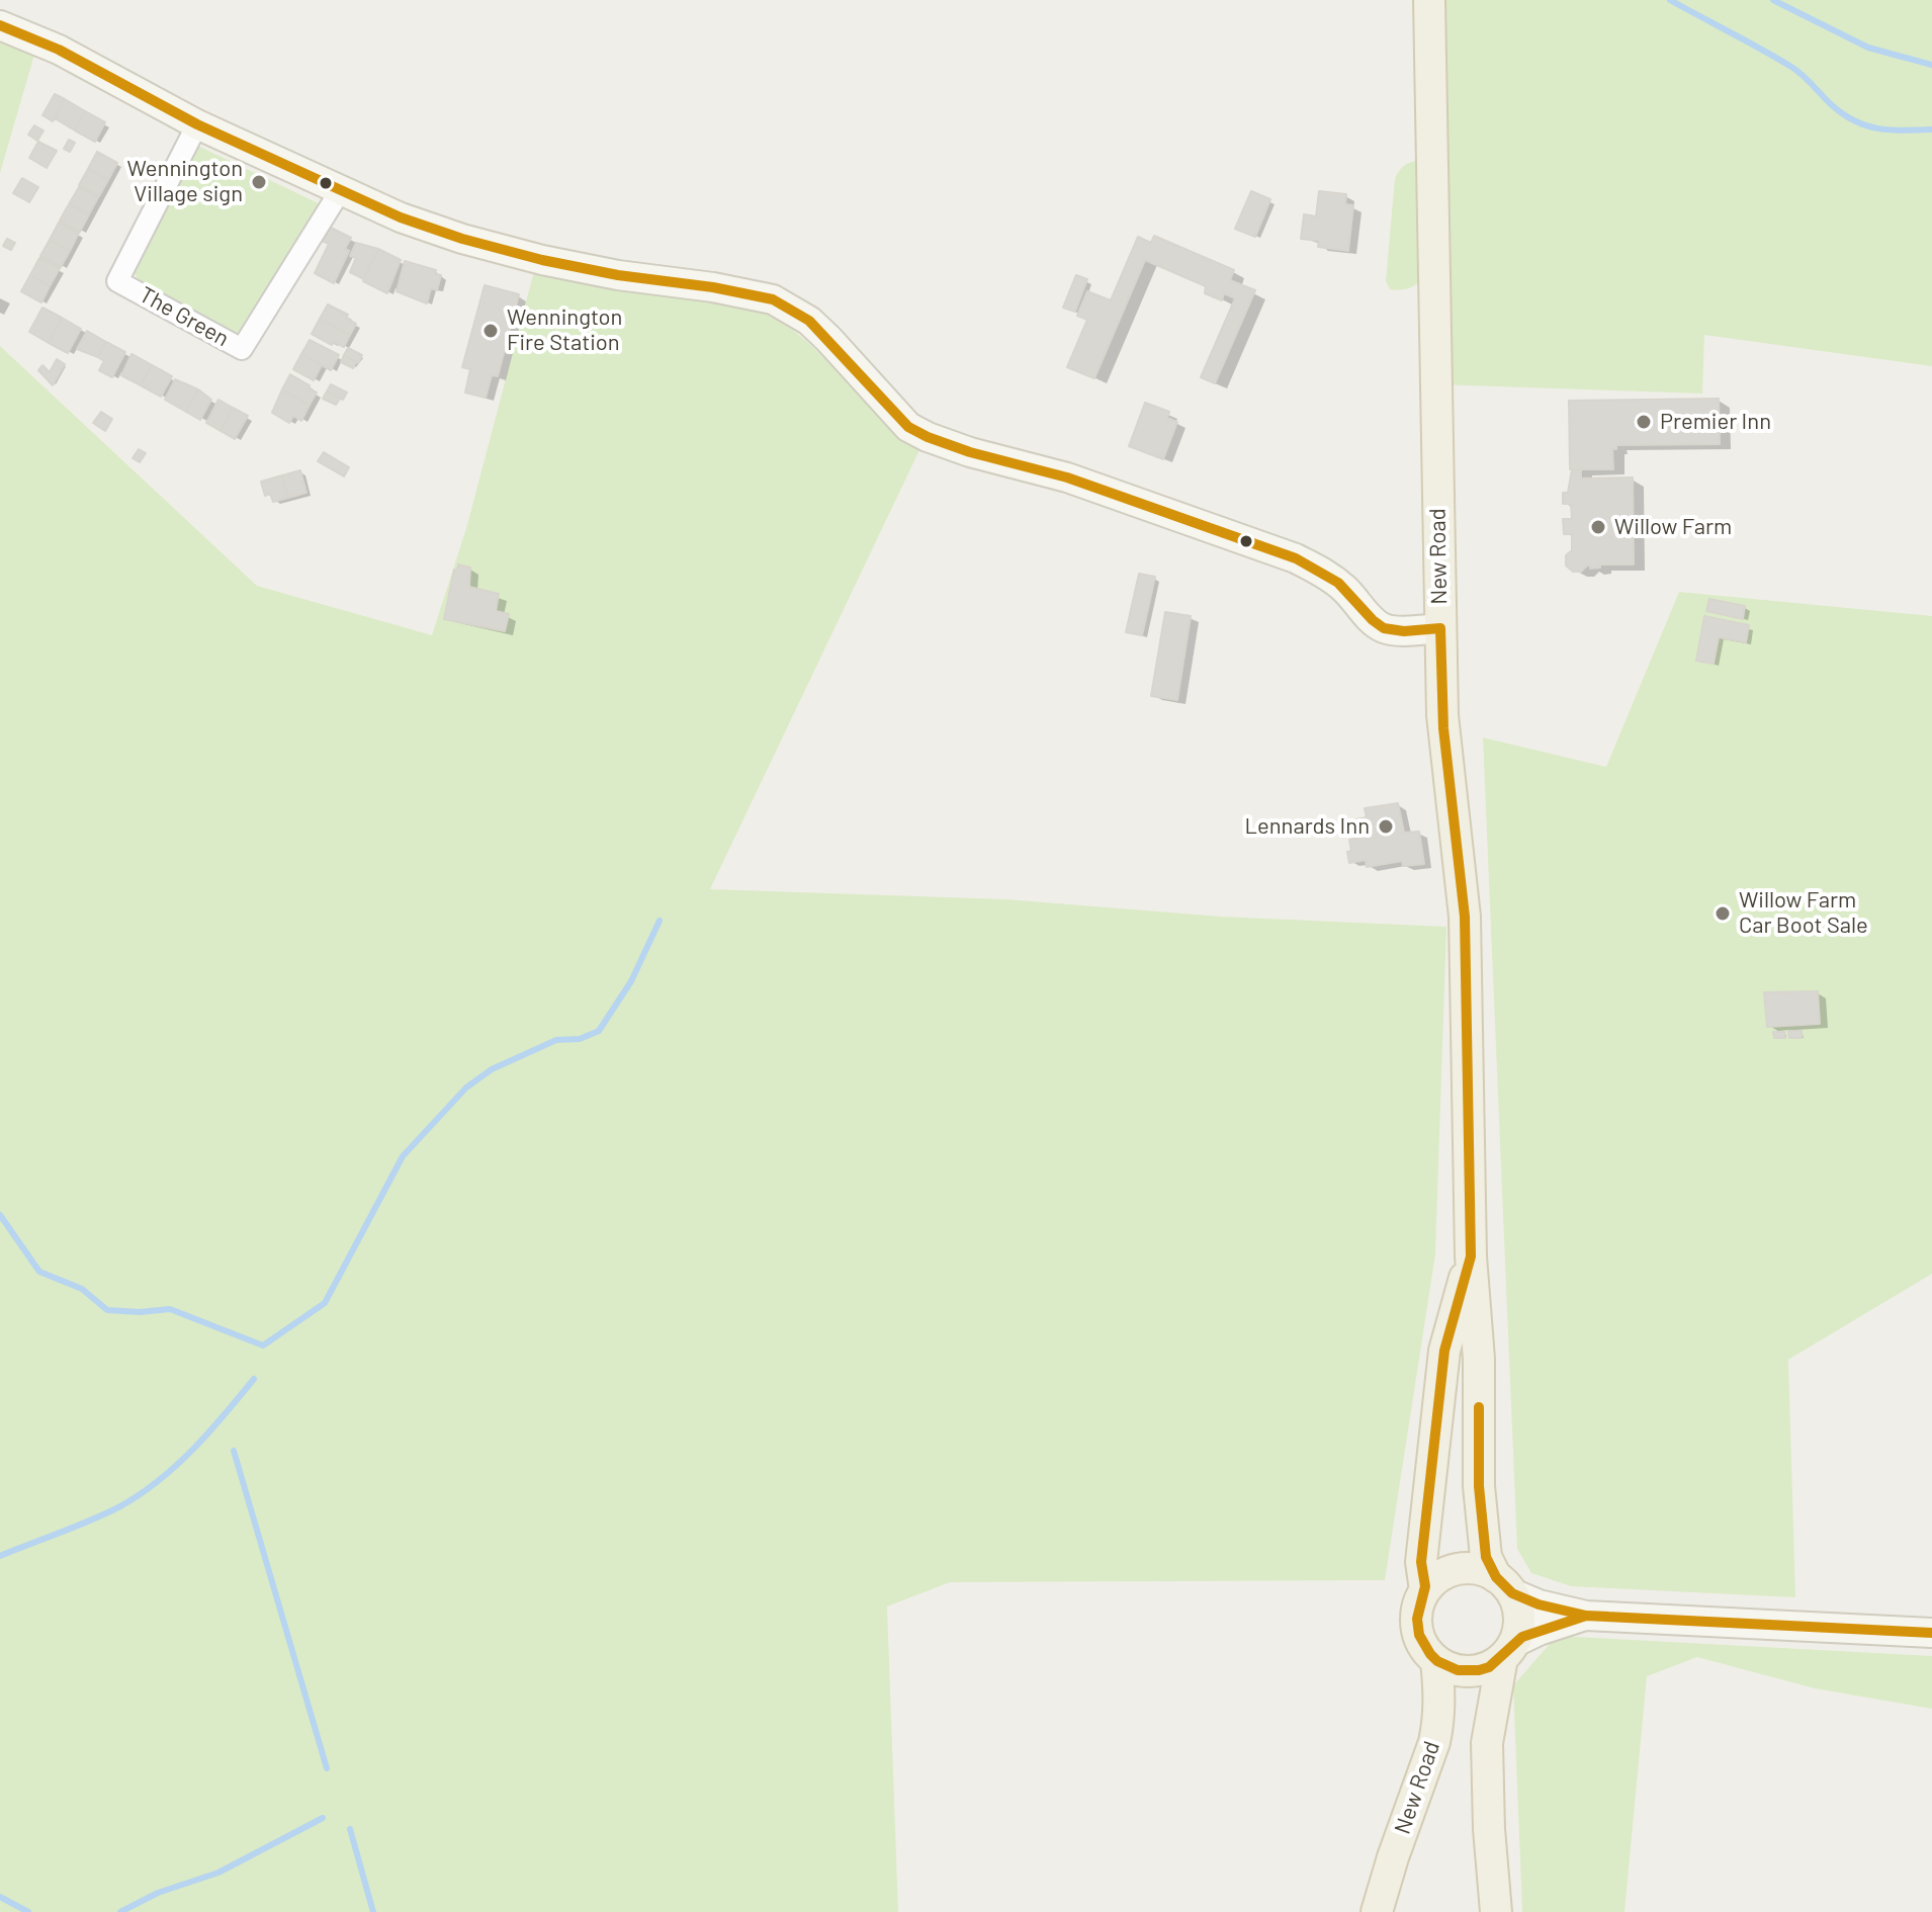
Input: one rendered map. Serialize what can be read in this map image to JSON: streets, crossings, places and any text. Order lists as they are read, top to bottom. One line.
{"streets":{"main road":["New Road"],"street":["The Green"]},"places":["Wennington Village sign","Wennington Fire Station","Premier Inn","Willow Farm","Lennards Inn","Willow Farm Car Boot Sale"]}
